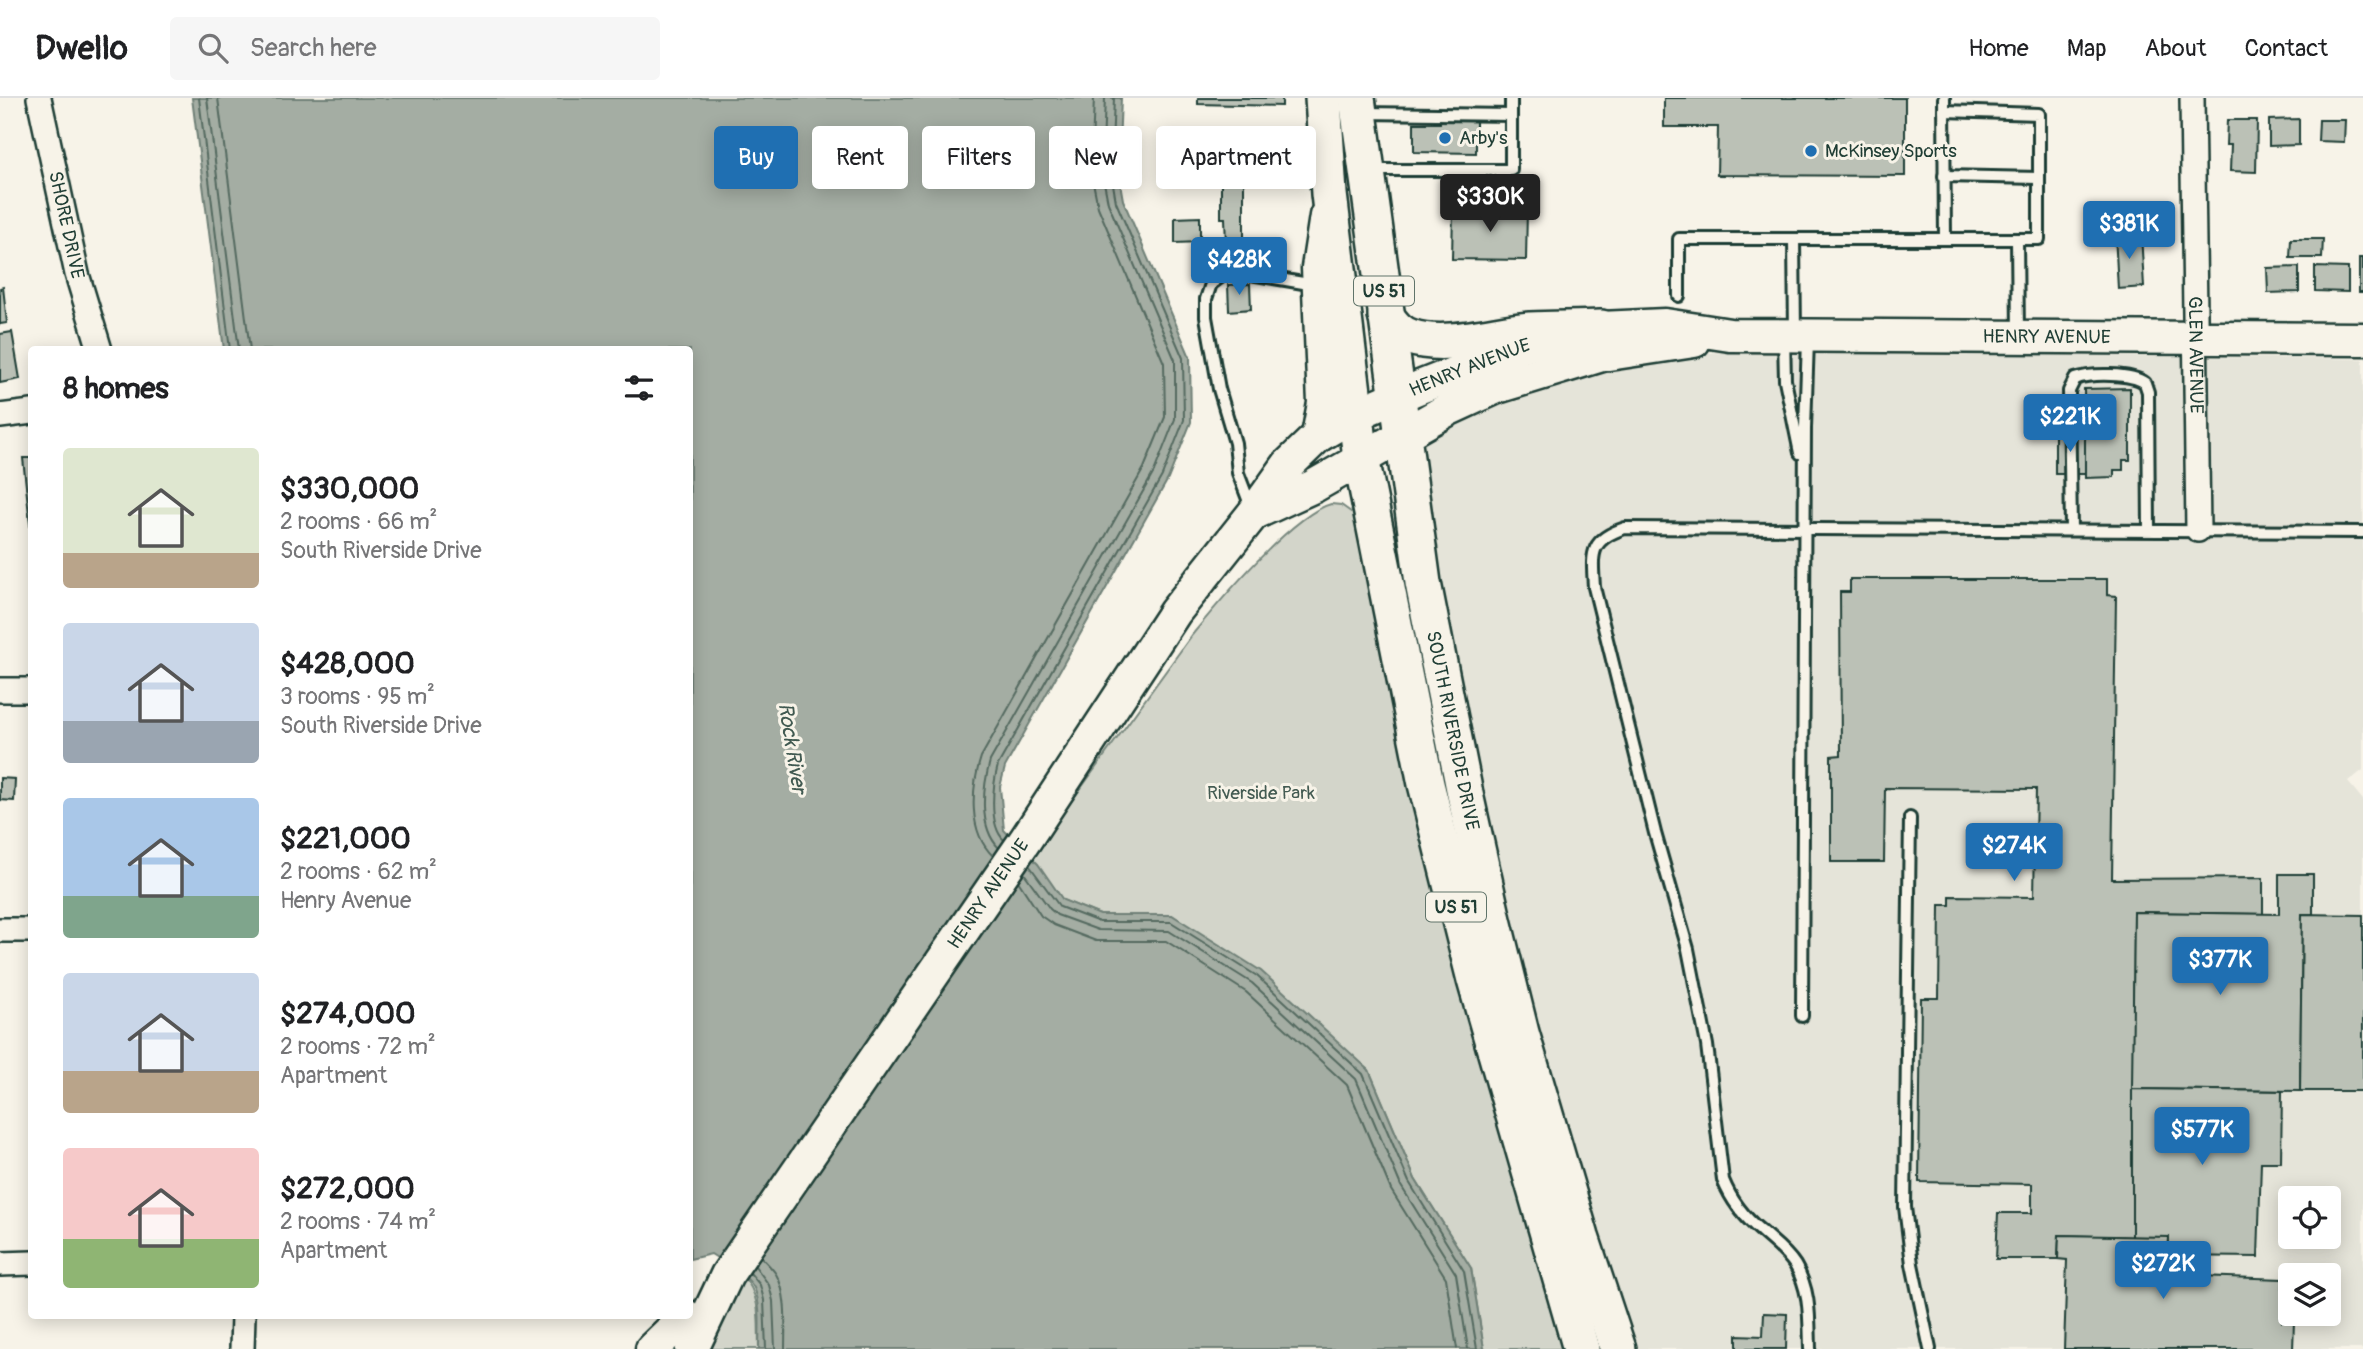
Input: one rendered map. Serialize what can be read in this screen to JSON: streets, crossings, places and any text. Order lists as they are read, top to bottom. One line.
{"streets":{"main road":["US 51","SOUTH RIVERSIDE DRIVE"],"street":["SHORE DRIVE","HENRY AVENUE","GLEN AVENUE"]},"crossings":[["HENRY AVENUE","GLEN AVENUE"],["HENRY AVENUE","SOUTH RIVERSIDE DRIVE"]],"water":["Rock River"],"parks":["Riverside Park"],"places":["Arby's","McKinsey Sports"],"page":{"header":"Dwello","search":"Search here","nav":["Home","Map","About","Contact"],"chip":["Buy","Rent","Filters","New","Apartment"],"price":["$330K","$381K","$428K","$221K","$274K","$377K","$577K","$272K"],"heading":"8 homes","list":[{"name":"$330,000","note":"2 rooms · 66 m² · South Riverside Drive"},{"name":"$428,000","note":"3 rooms · 95 m² · South Riverside Drive"},{"name":"$221,000","note":"2 rooms · 62 m² · Henry Avenue"},{"name":"$274,000","note":"2 rooms · 72 m² · Apartment"},{"name":"$272,000","note":"2 rooms · 74 m² · Apartment"}]}}
